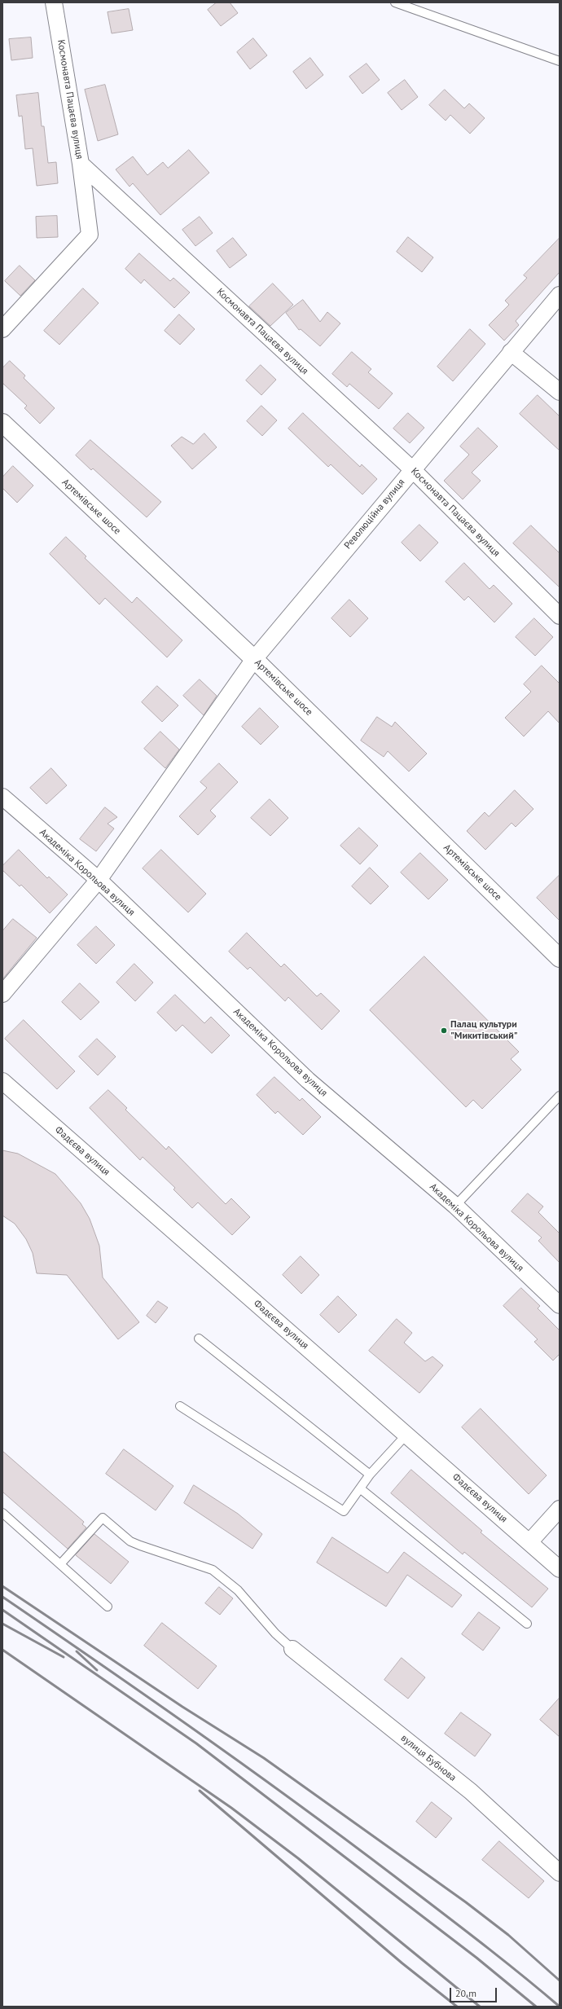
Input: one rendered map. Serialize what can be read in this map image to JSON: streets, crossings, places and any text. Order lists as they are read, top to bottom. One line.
{"streets":{"main road":["Артемівське шосе"],"street":["Космонавта Пацаєва вулиця","Революційна вулиця","Академіка Корольова вулиця","Фадєєва вулиця","вулиця Бубнова"]},"crossings":[["Космонавта Пацаєва вулиця","Революційна вулиця"],["Артемівське шосе","Революційна вулиця"],["Революційна вулиця","Академіка Корольова вулиця"]],"places":["Палац культури \"Микитівський\""],"scale_bar":"20 m"}
